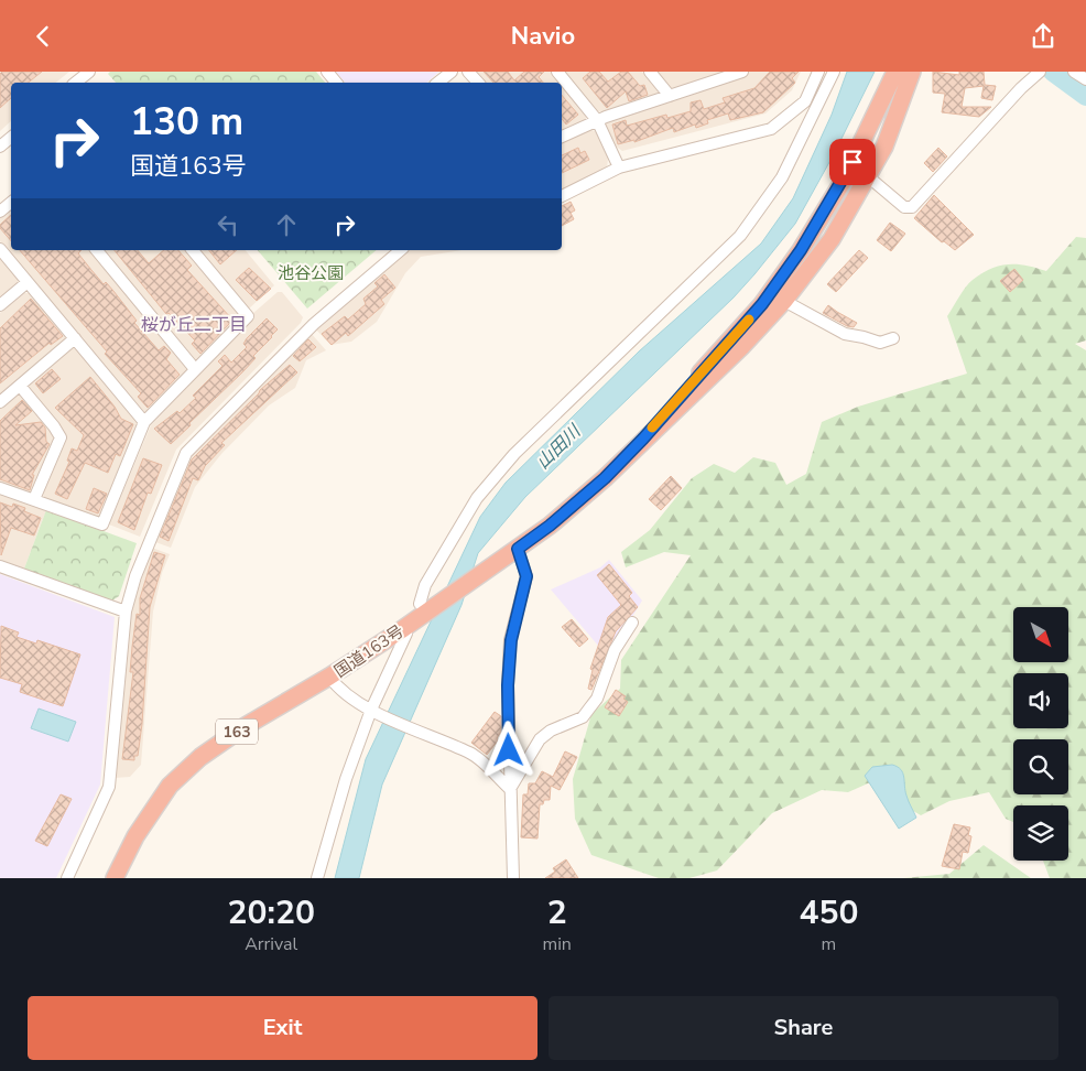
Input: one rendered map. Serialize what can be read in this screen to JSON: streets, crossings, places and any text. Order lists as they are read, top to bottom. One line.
{"streets":{"highway":["国道163号","163"]},"districts":["桜が丘二丁目"],"water":["山田川"],"parks":["池谷公園"],"north":"bottom right","page":{"header":"Navio","turn":["130 m","国道163号"],"eta":["20:20","Arrival","2","min","450","m"],"buttons":["Exit","Share"]}}
